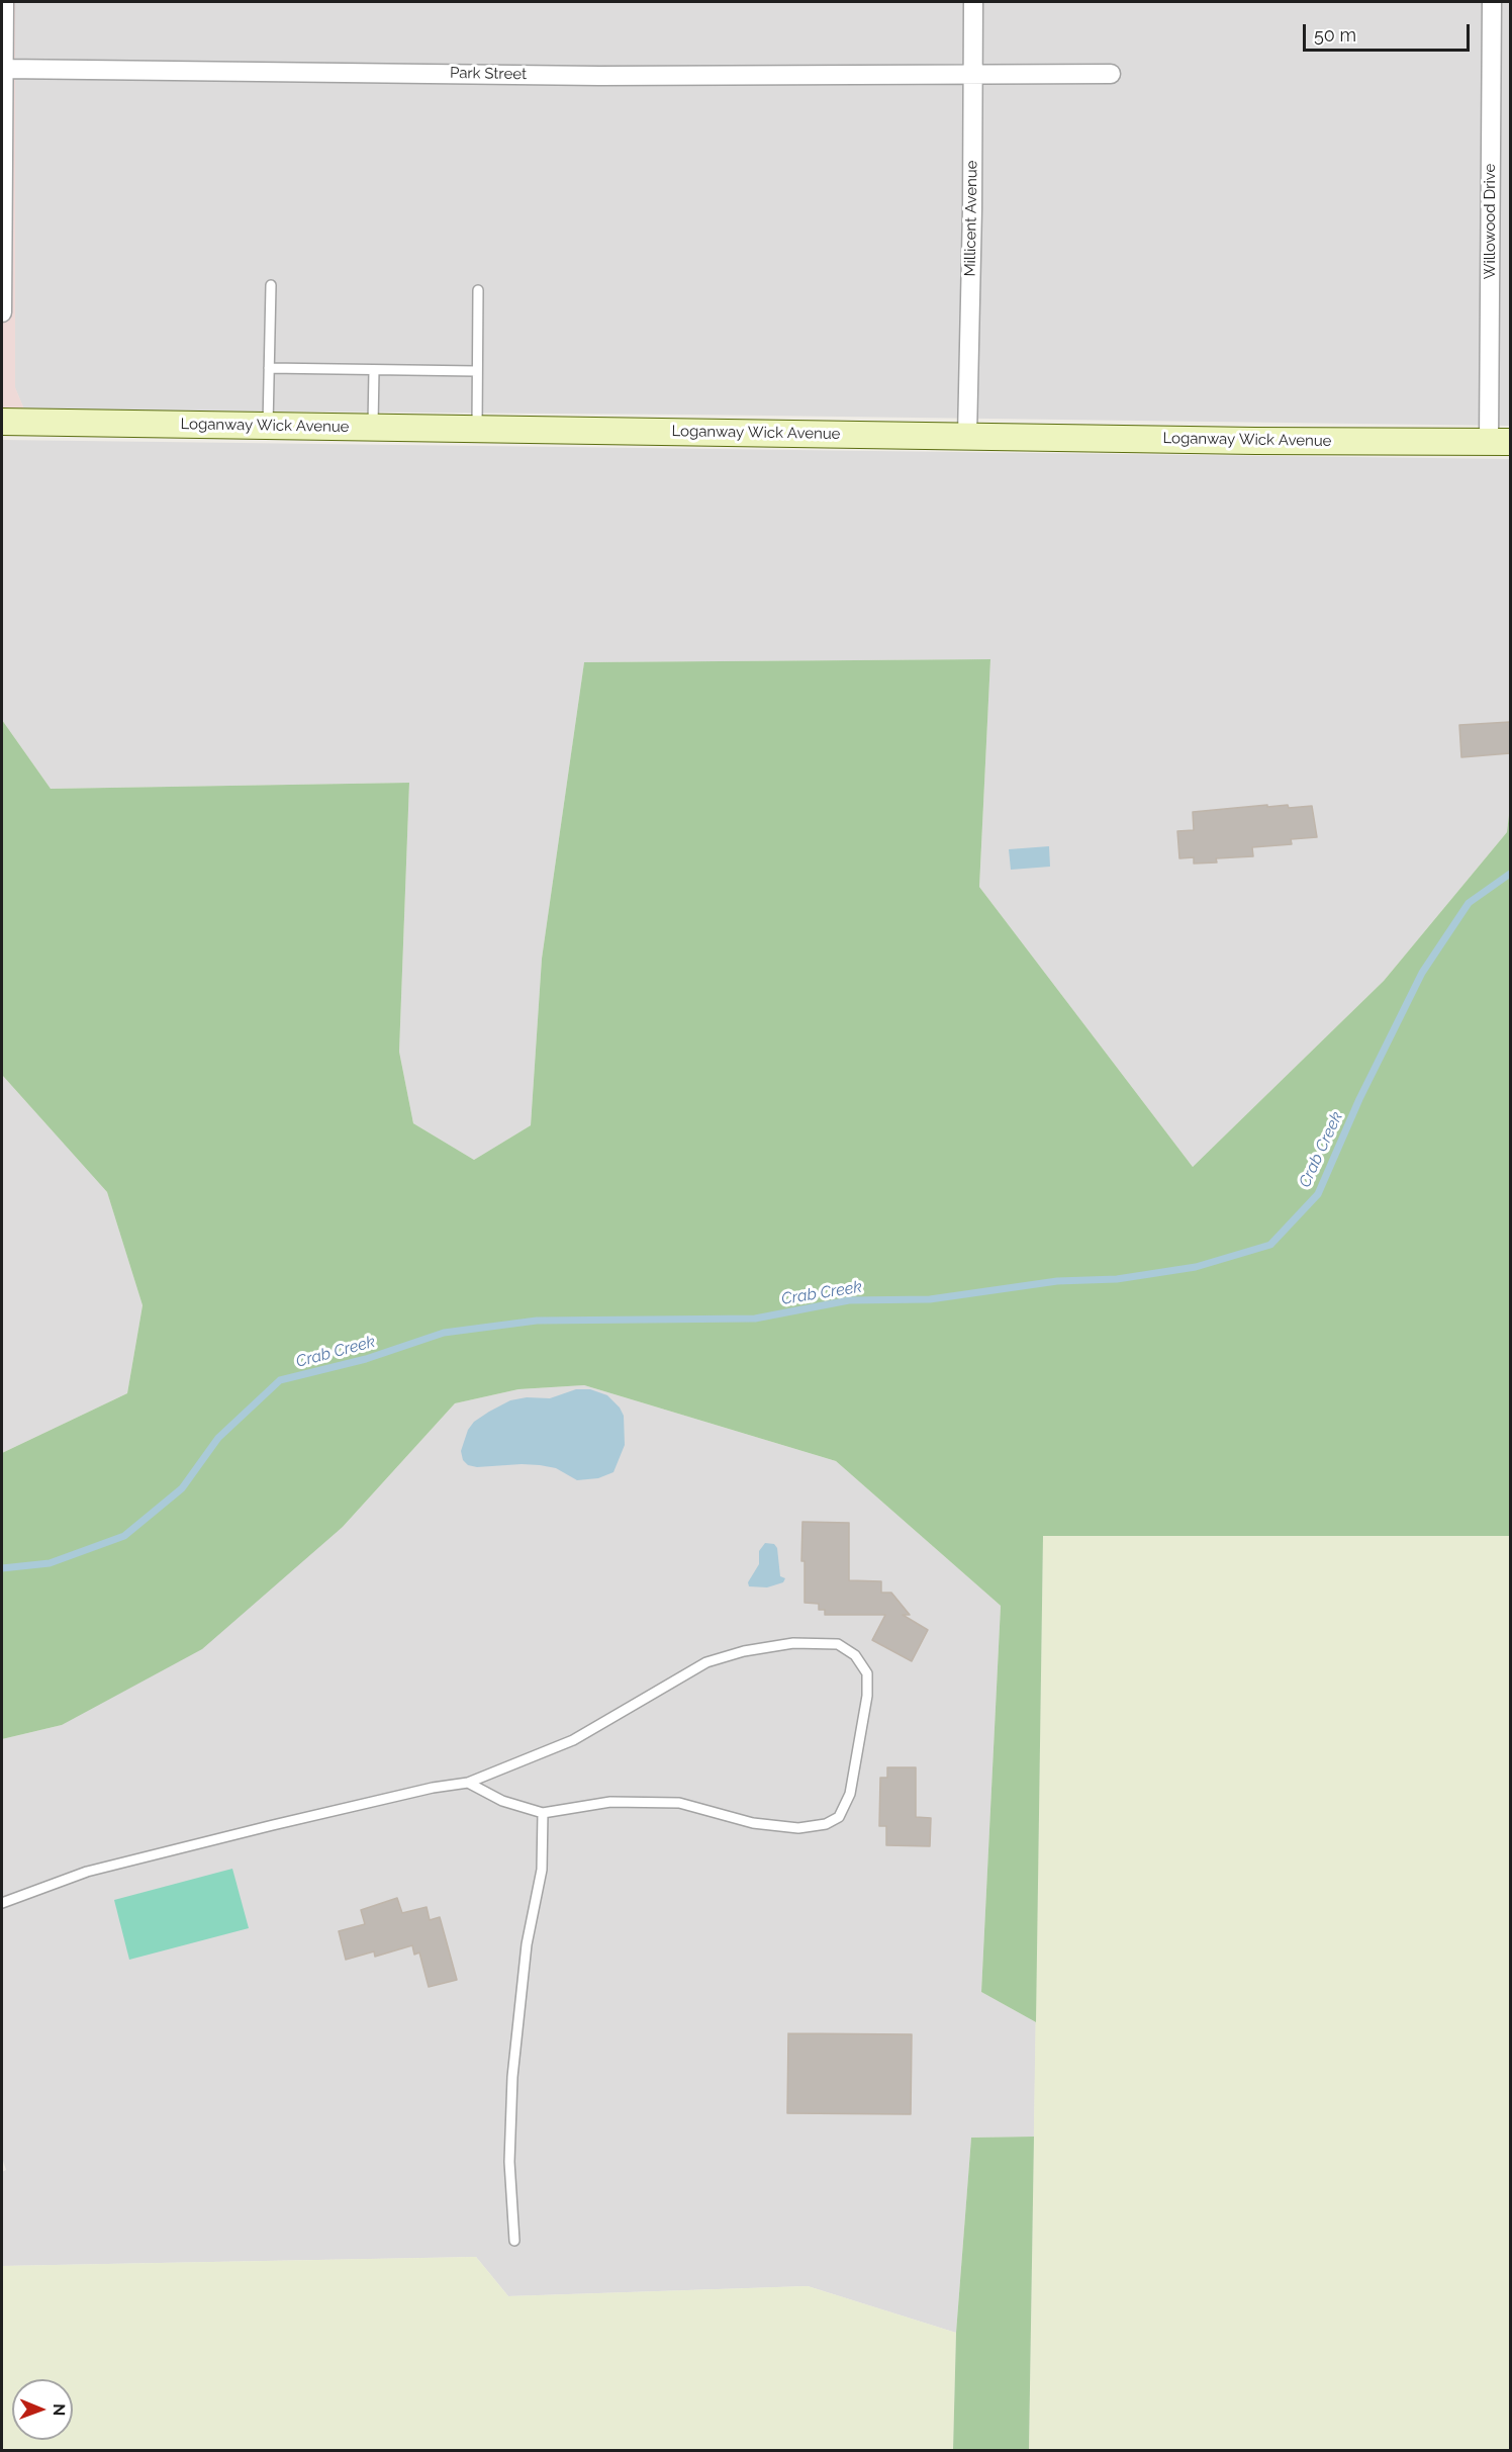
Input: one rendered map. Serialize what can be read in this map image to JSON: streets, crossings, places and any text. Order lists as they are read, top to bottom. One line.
{"streets":{"street":["Park Street","Millicent Avenue","Willowood Drive","Loganway Wick Avenue"]},"crossings":[["Park Street","Millicent Avenue"],["Millicent Avenue","Loganway Wick Avenue"],["Willowood Drive","Loganway Wick Avenue"]],"water":["Crab Creek"],"scale_bar":"50 m","north":"right"}
